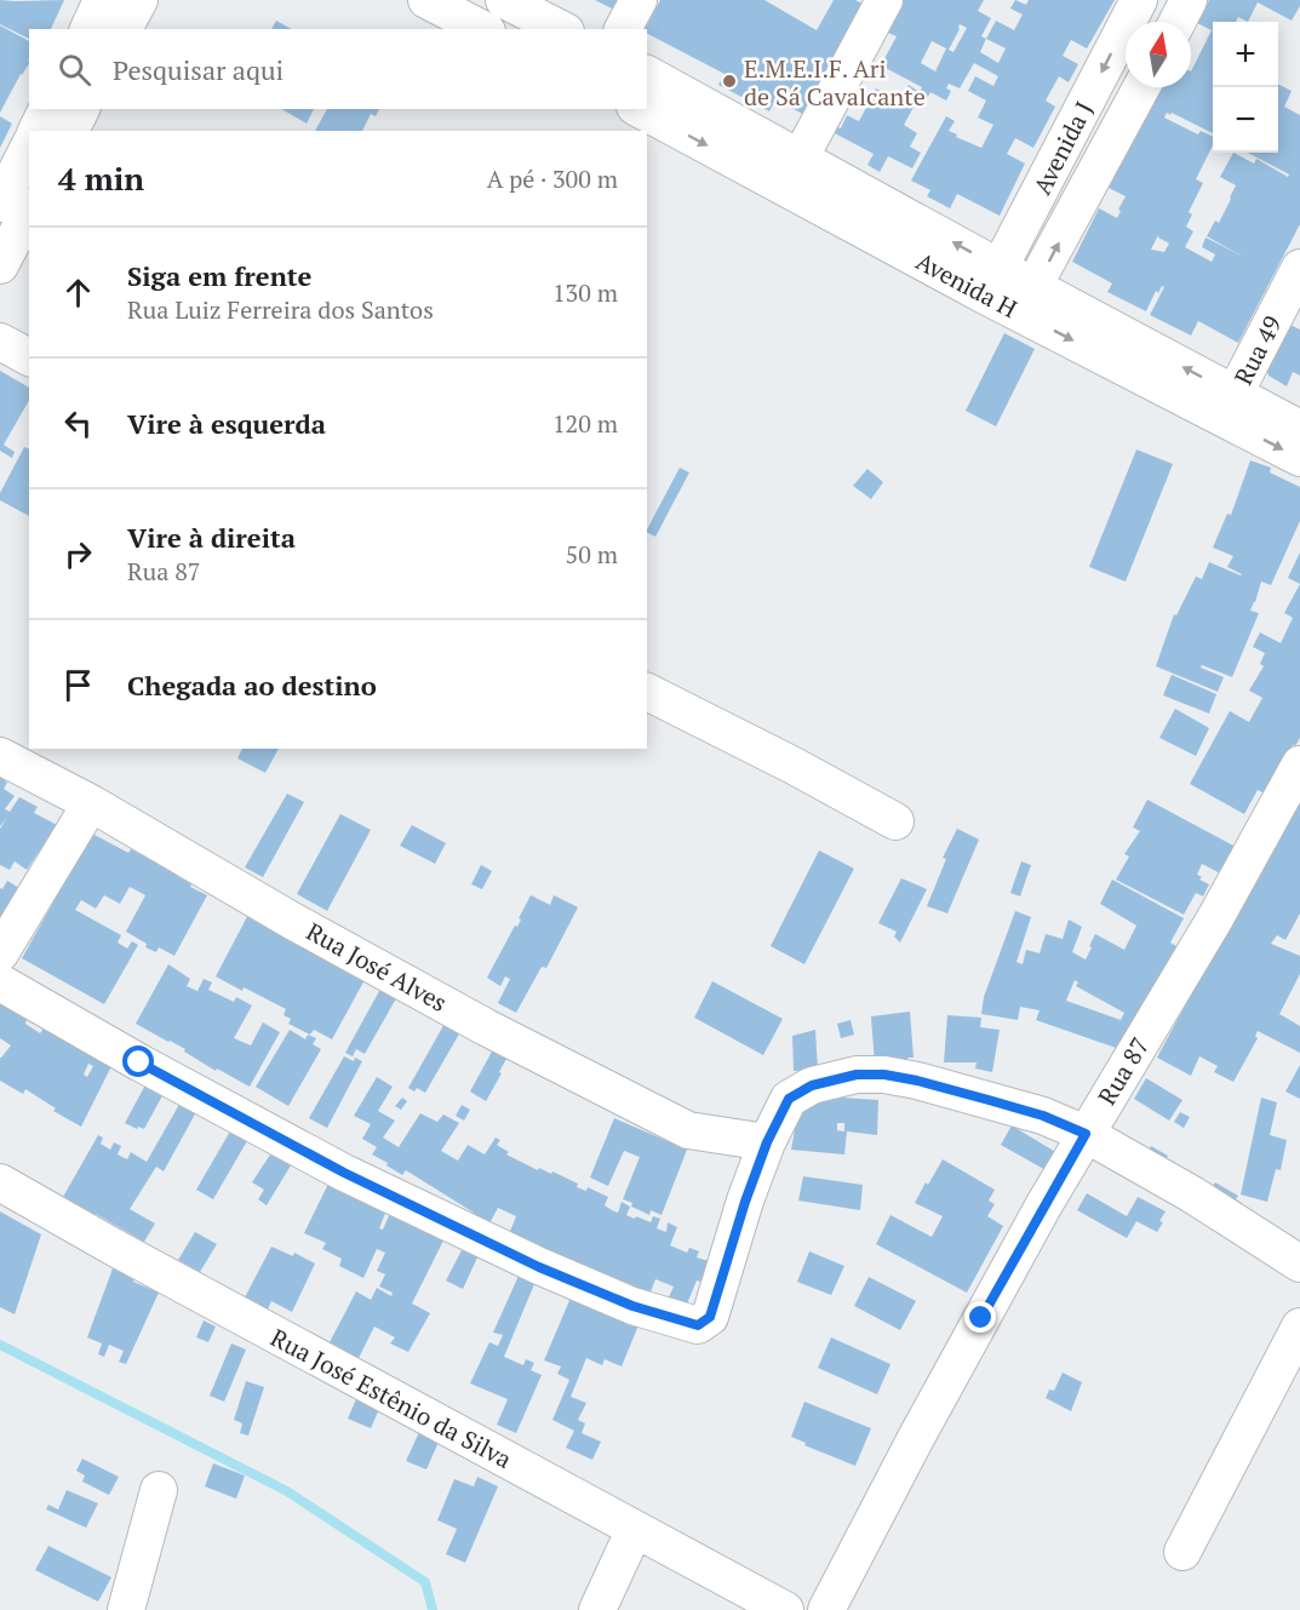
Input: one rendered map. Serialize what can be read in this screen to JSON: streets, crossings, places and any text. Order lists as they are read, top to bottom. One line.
{"streets":{"street":["Avenida J","Avenida H","Rua 49","Rua José Alves","Rua 87","Rua José Estênio da Silva"]},"crossings":[["Avenida J","Avenida H"],["Avenida H","Rua 49"]],"places":["E.M.E.I.F. Ari de Sá Cavalcante"],"north":"top","page":{"map_buttons":["+","−"],"search":"Pesquisar aqui","heading":["4 min","A pé · 300 m"],"list":[["Siga em frente","Rua Luiz Ferreira dos Santos","130 m"],["Vire à esquerda","120 m"],["Vire à direita","Rua 87","50 m"],"Chegada ao destino"]}}
